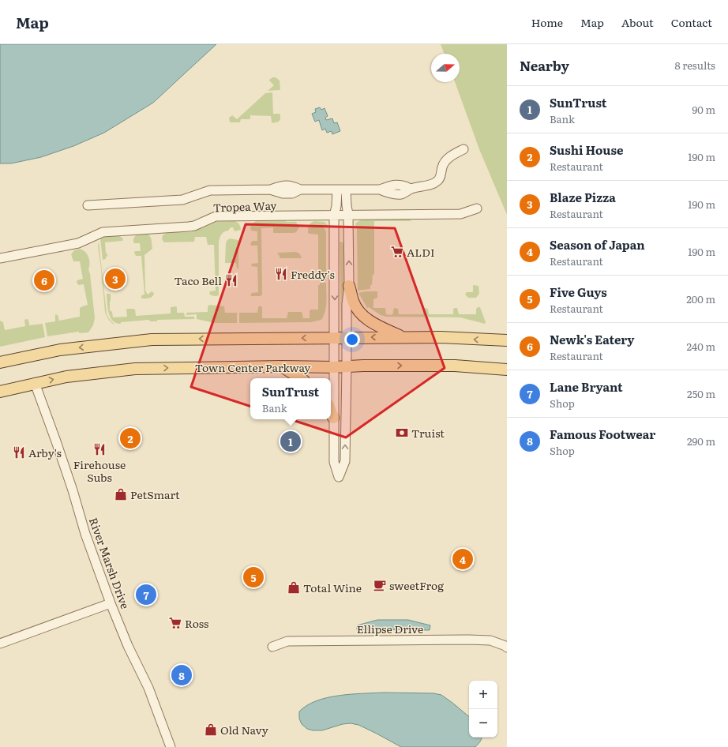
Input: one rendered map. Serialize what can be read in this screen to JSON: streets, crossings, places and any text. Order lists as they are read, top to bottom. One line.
{"streets":{"main road":["Town Center Parkway"],"street":["Tropea Way","River Marsh Drive","Ellipse Drive"]},"crossings":[["Town Center Parkway","River Marsh Drive"]],"places":{"supermarket":["ALDI","Ross"],"restaurant":["Freddy's","Taco Bell","Firehouse Subs","Arby's"],"bank":["Truist"],"shop":["PetSmart","Total Wine","Old Navy"],"cafe":["sweetFrog"]},"north":"right","page":{"header":"Map","nav":["Home","Map","About","Contact"],"heading":["Nearby","8 results"],"list":[{"mark":"1","name":"SunTrust","note":"Bank","value":"90 m"},{"mark":"2","name":"Sushi House","note":"Restaurant","value":"190 m"},{"mark":"3","name":"Blaze Pizza","note":"Restaurant","value":"190 m"},{"mark":"4","name":"Season of Japan","note":"Restaurant","value":"190 m"},{"mark":"5","name":"Five Guys","note":"Restaurant","value":"200 m"},{"mark":"6","name":"Newk's Eatery","note":"Restaurant","value":"240 m"},{"mark":"7","name":"Lane Bryant","note":"Shop","value":"250 m"},{"mark":"8","name":"Famous Footwear","note":"Shop","value":"290 m"}],"pins":["3","6","2","1","4","5","7","8"],"popup":["SunTrust","Bank"],"map_buttons":["+","−"]}}
